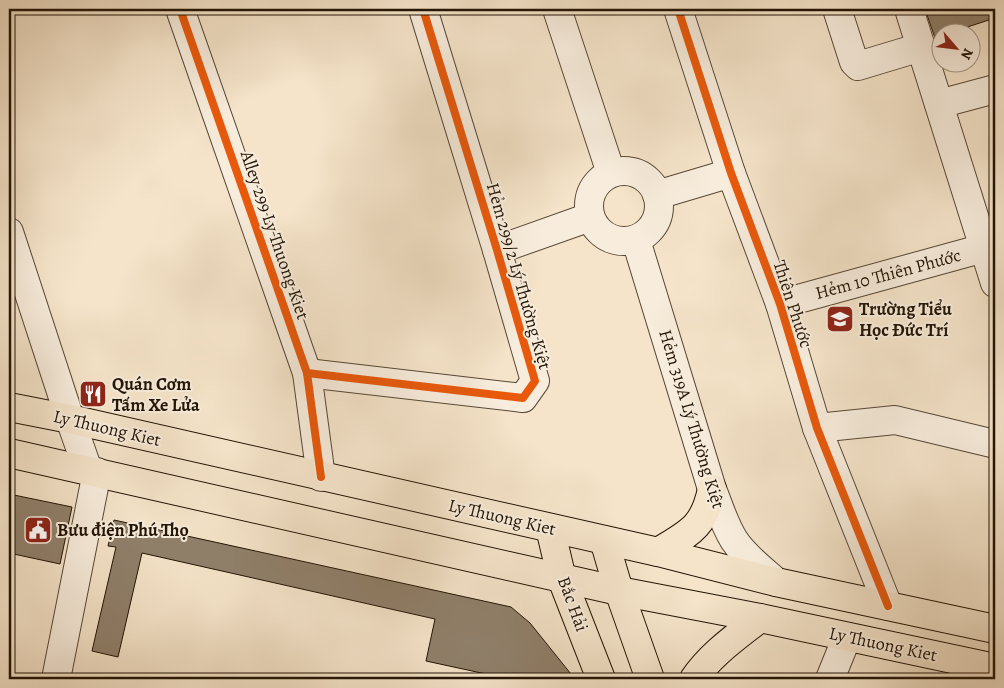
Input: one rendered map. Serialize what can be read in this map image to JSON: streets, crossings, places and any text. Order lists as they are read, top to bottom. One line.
{"streets":{"main road":["Ly Thuong Kiet","Bắc Hải"],"street":["Alley 299 Ly Thuong Kiet","Hẻm 10 Thiên Phước","Hẻm 299/2 Lý Thường Kiệt","Thiên Phước","Hẻm 319A Lý Thường Kiệt"]},"crossings":[["Alley 299 Ly Thuong Kiet","Hẻm 299/2 Lý Thường Kiệt"],["Alley 299 Ly Thuong Kiet","Ly Thuong Kiet"],["Hẻm 10 Thiên Phước","Thiên Phước"],["Thiên Phước","Ly Thuong Kiet"],["Hẻm 319A Lý Thường Kiệt","Ly Thuong Kiet"],["Ly Thuong Kiet","Bắc Hải"]],"places":{"school or university":["Trường Tiểu Học Đức Trí"],"restaurant":["Quán Cơm Tấm Xe Lửa"],"public building":["Bưu điện Phú Thọ"]},"north":"bottom right"}
